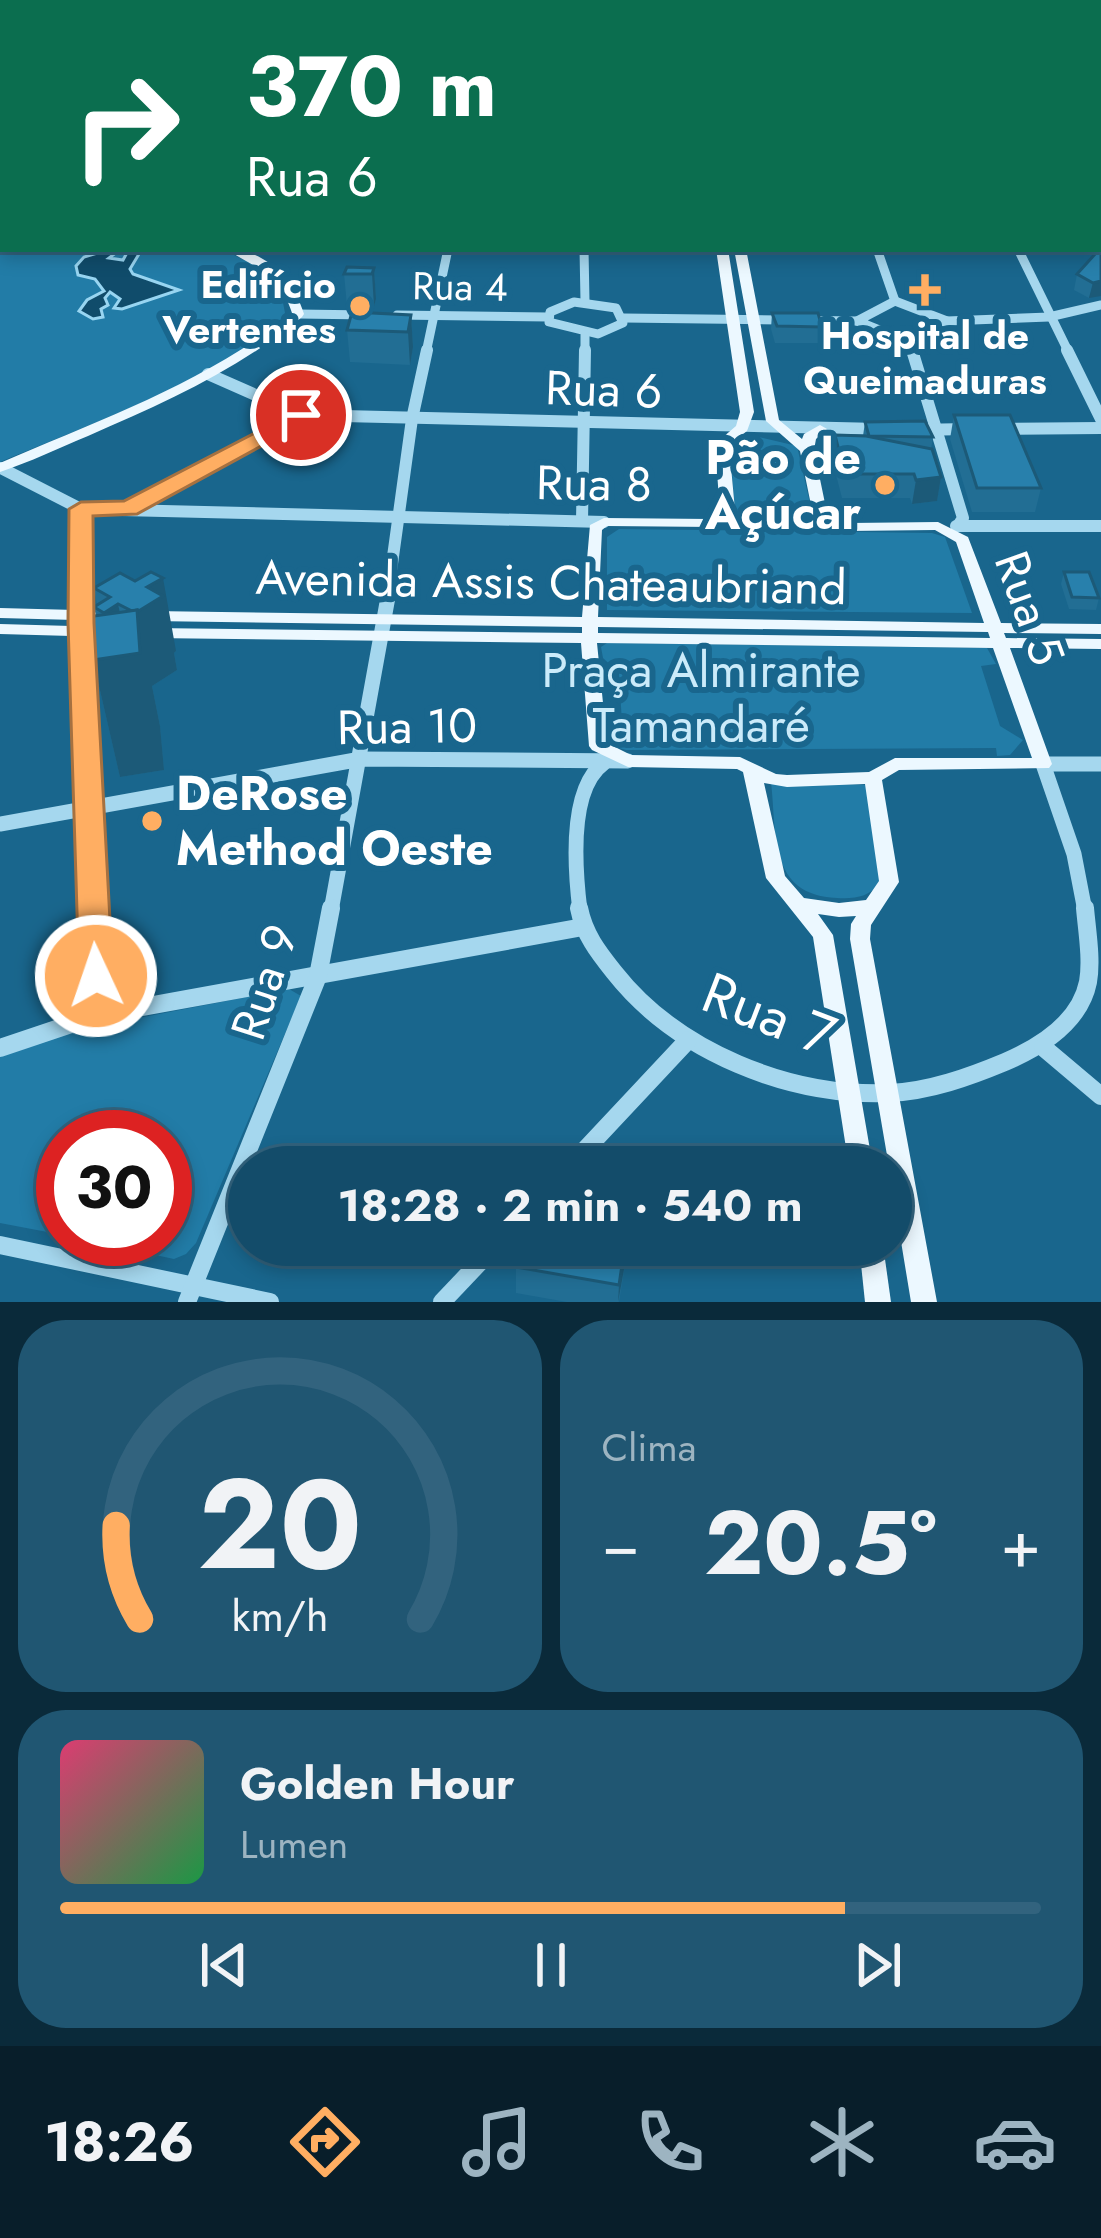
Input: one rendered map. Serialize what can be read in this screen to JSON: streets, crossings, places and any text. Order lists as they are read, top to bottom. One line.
{"streets":{"main road":["Rua 8","Avenida Assis Chateaubriand","Rua 5","Rua 10"],"street":["Rua 4","Rua 6","Rua 9","Rua 7"]},"crossings":[["Rua 4","Rua 9"],["Rua 6","Rua 5"],["Rua 6","Rua 9"],["Rua 8","Rua 5"],["Rua 8","Rua 9"],["Avenida Assis Chateaubriand","Rua 5"],["Avenida Assis Chateaubriand","Rua 9"],["Rua 5","Rua 10"],["Rua 10","Rua 9"]],"parks":["Praça Almirante Tamandaré"],"places":{"health":["Hospital de Queimaduras"],"other":["Edifício Vertentes","Pão de Açúcar","DeRose Method Oeste"]},"page":{"turn":["370 m","Rua 6"],"limit":"30","trip":"18:28 · 2 min · 540 m","tile":"Clima","heat":["−","20.5°","+"],"song":["Golden Hour","Lumen"],"tabs":"18:26","gauge":["20","km/h"]}}
